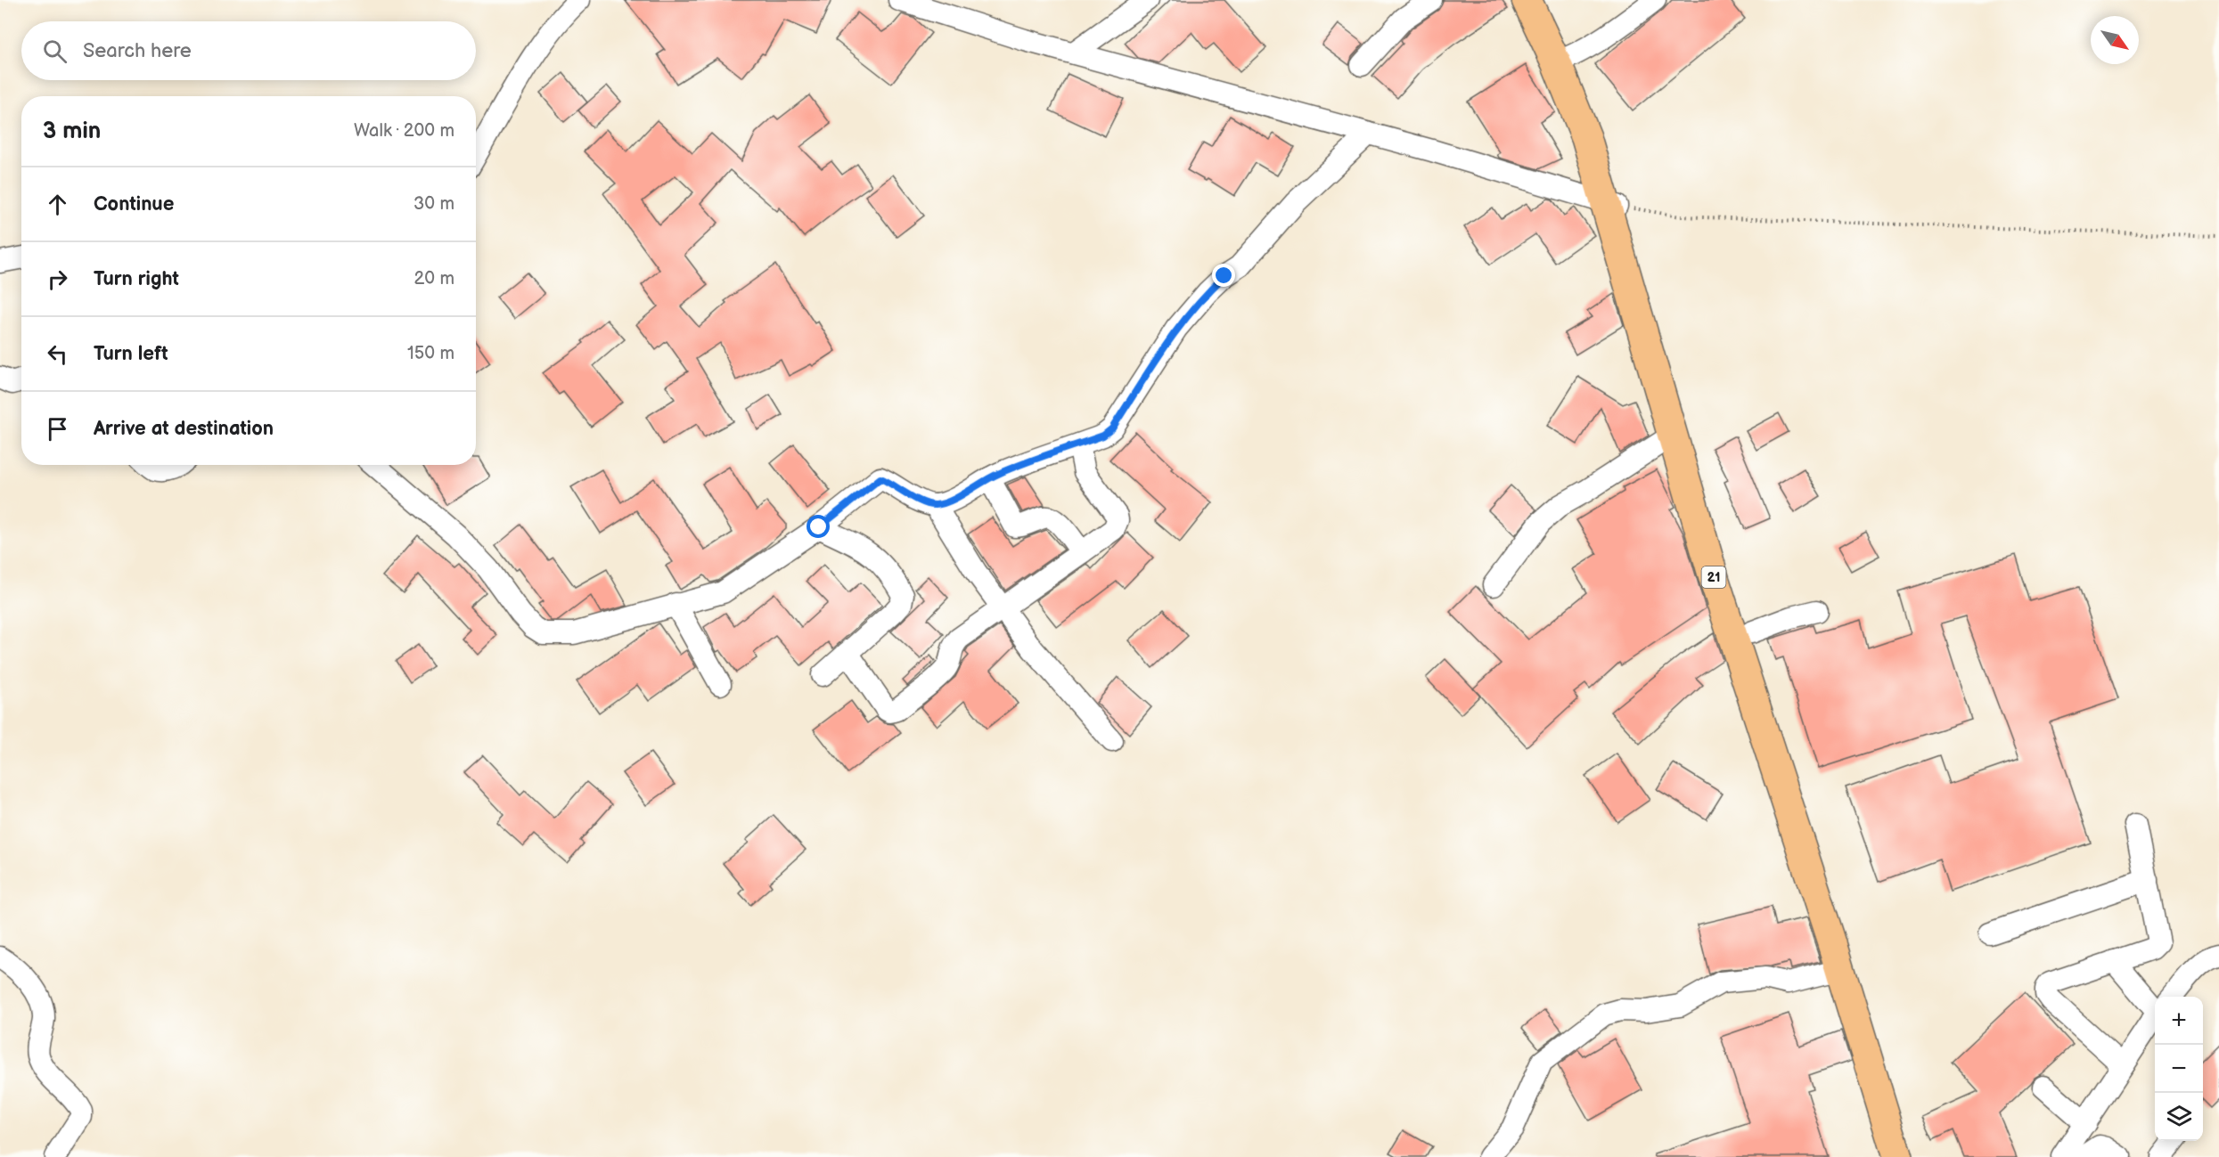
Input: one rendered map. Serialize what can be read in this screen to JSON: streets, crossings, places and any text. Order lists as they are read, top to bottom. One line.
{"streets":{"highway":["21"]},"north":"bottom right","page":{"search":"Search here","heading":["3 min","Walk · 200 m"],"list":[["Continue","30 m"],["Turn right","20 m"],["Turn left","150 m"],"Arrive at destination"],"map_buttons":["+","−"]}}
